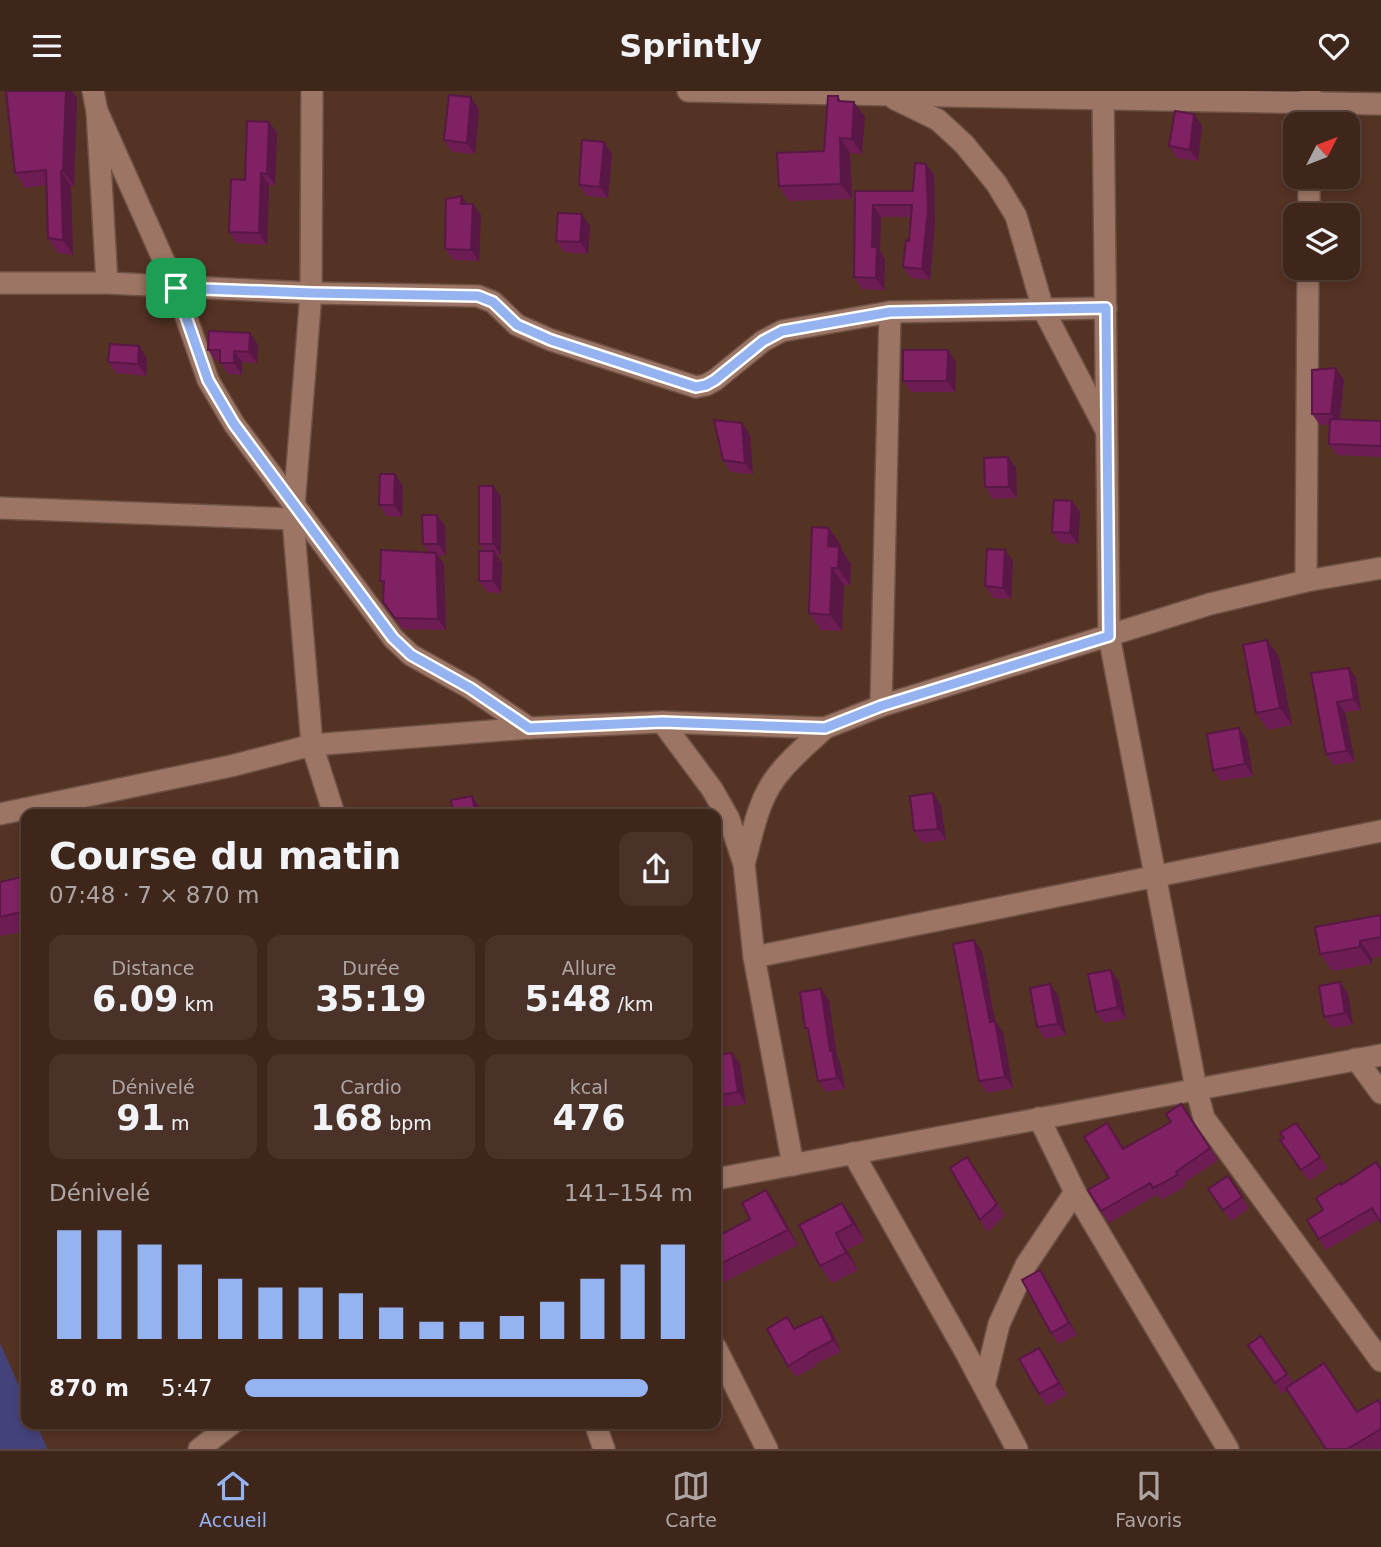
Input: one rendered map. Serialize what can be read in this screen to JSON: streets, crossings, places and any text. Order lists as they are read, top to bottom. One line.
{"north":"top right","page":{"header":"Sprintly","heading":["Course du matin","07:48 · 7 × 870 m"],"stats":[["Distance","6.09 km"],["Durée","35:19"],["Allure","5:48 /km"],["Dénivelé","91 m"],["Cardio","168 bpm"],["kcal","476"]],"chart":["Dénivelé","141–154 m"],"list":[{"name":"870 m","note":"5:47"}],"tabs":["Accueil","Carte","Favoris"]}}
